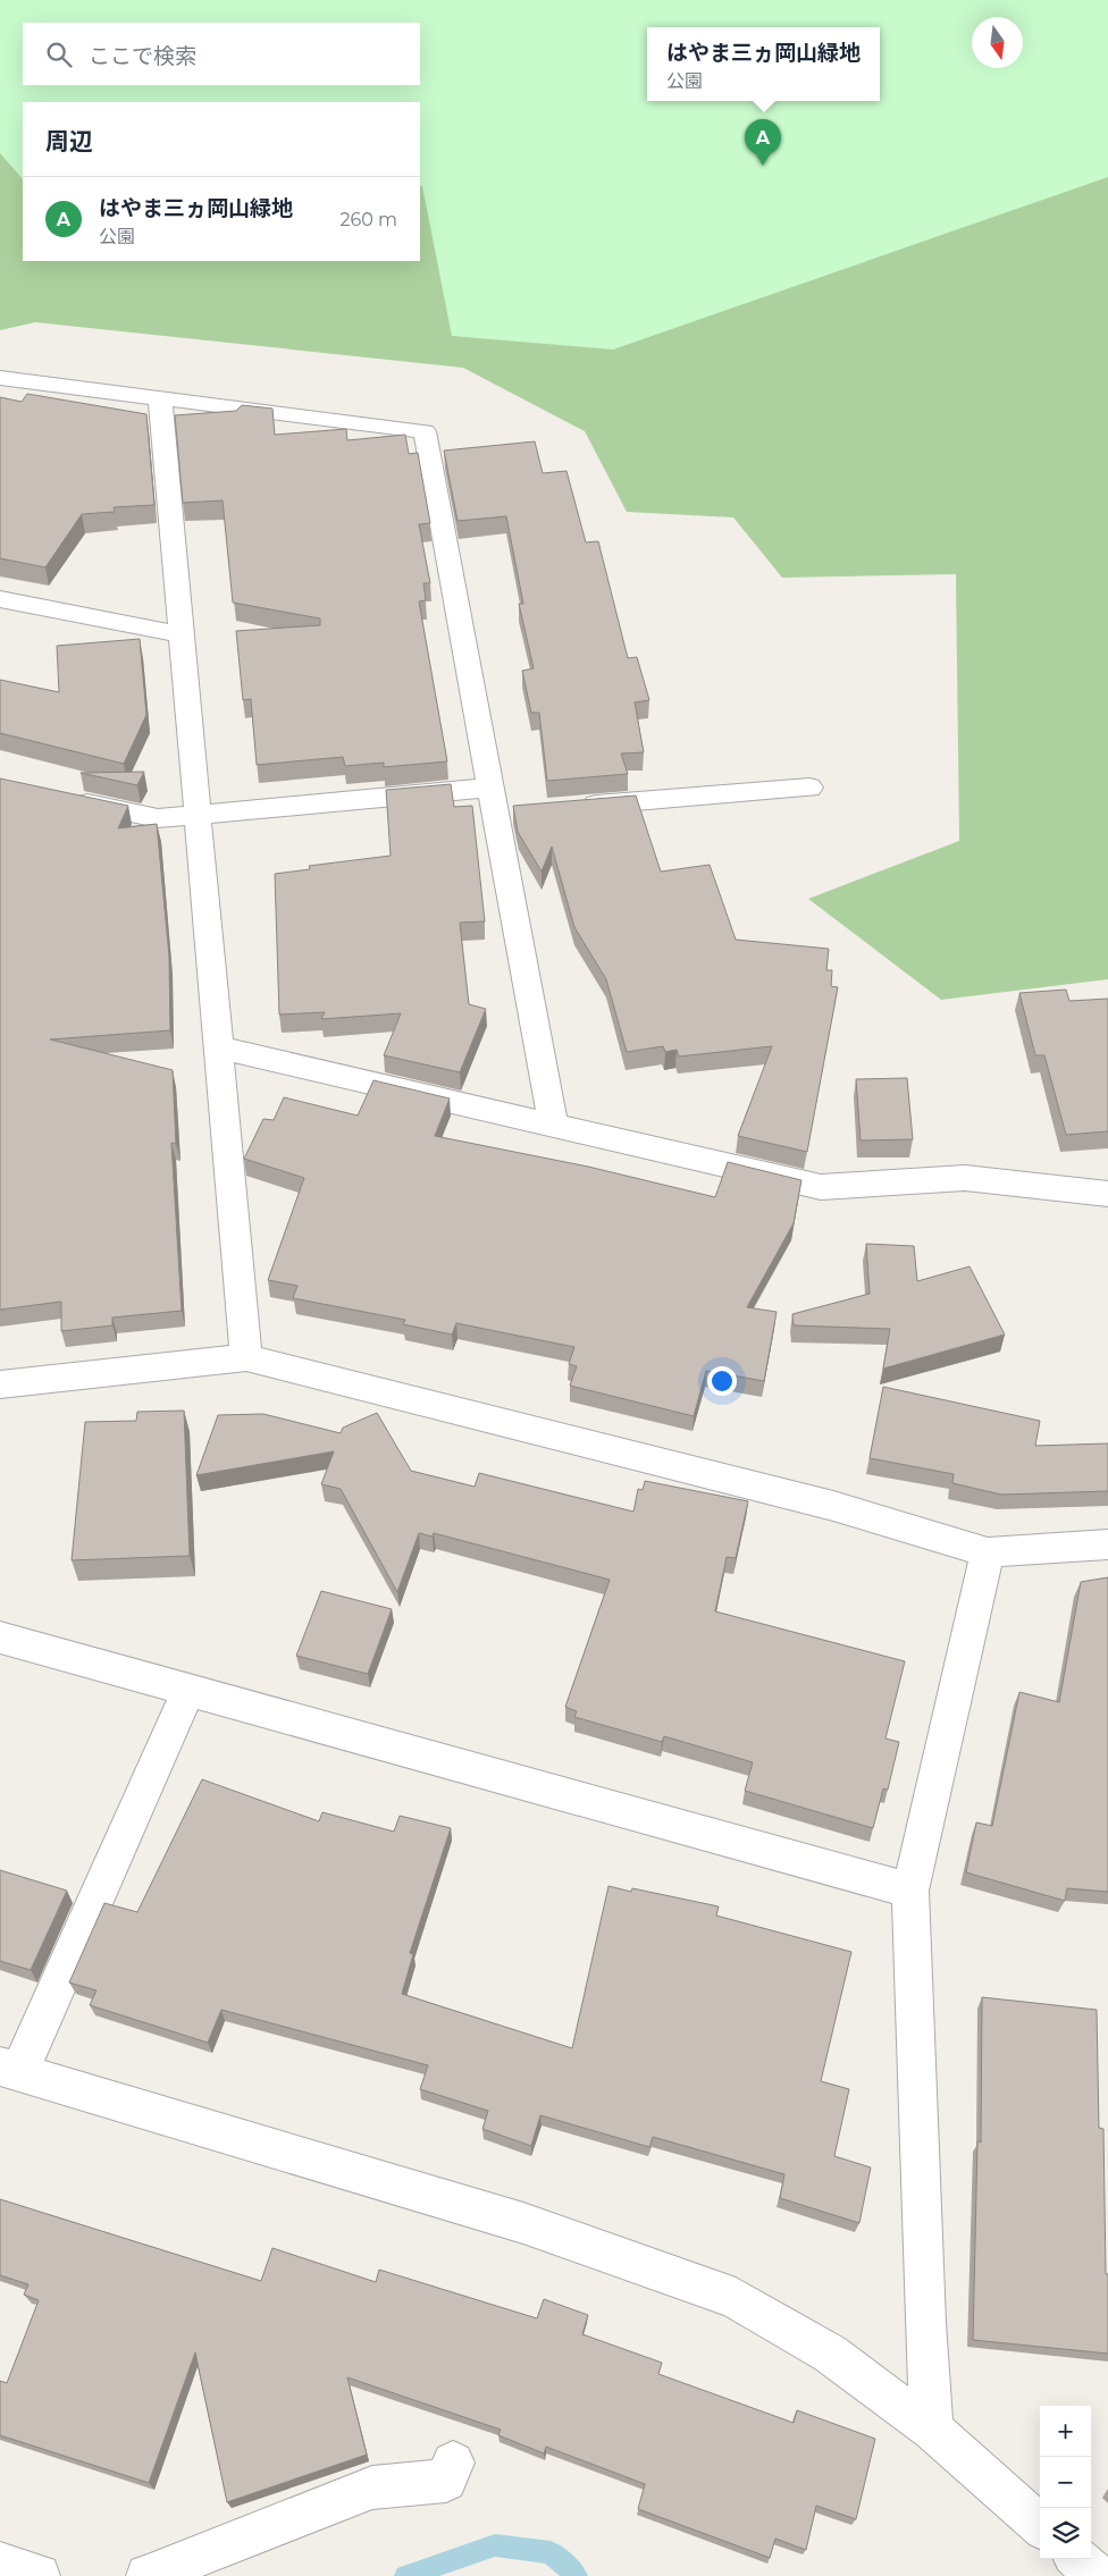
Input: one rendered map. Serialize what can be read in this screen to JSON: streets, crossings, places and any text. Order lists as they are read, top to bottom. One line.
{"north":"bottom","page":{"search":"ここで検索","popup":["はやま三ヵ岡山緑地","公園"],"heading":"周辺","pins":"A","list":[{"mark":"A","name":"はやま三ヵ岡山緑地","note":"公園","value":"260 m"}],"map_buttons":["+","−"]}}
